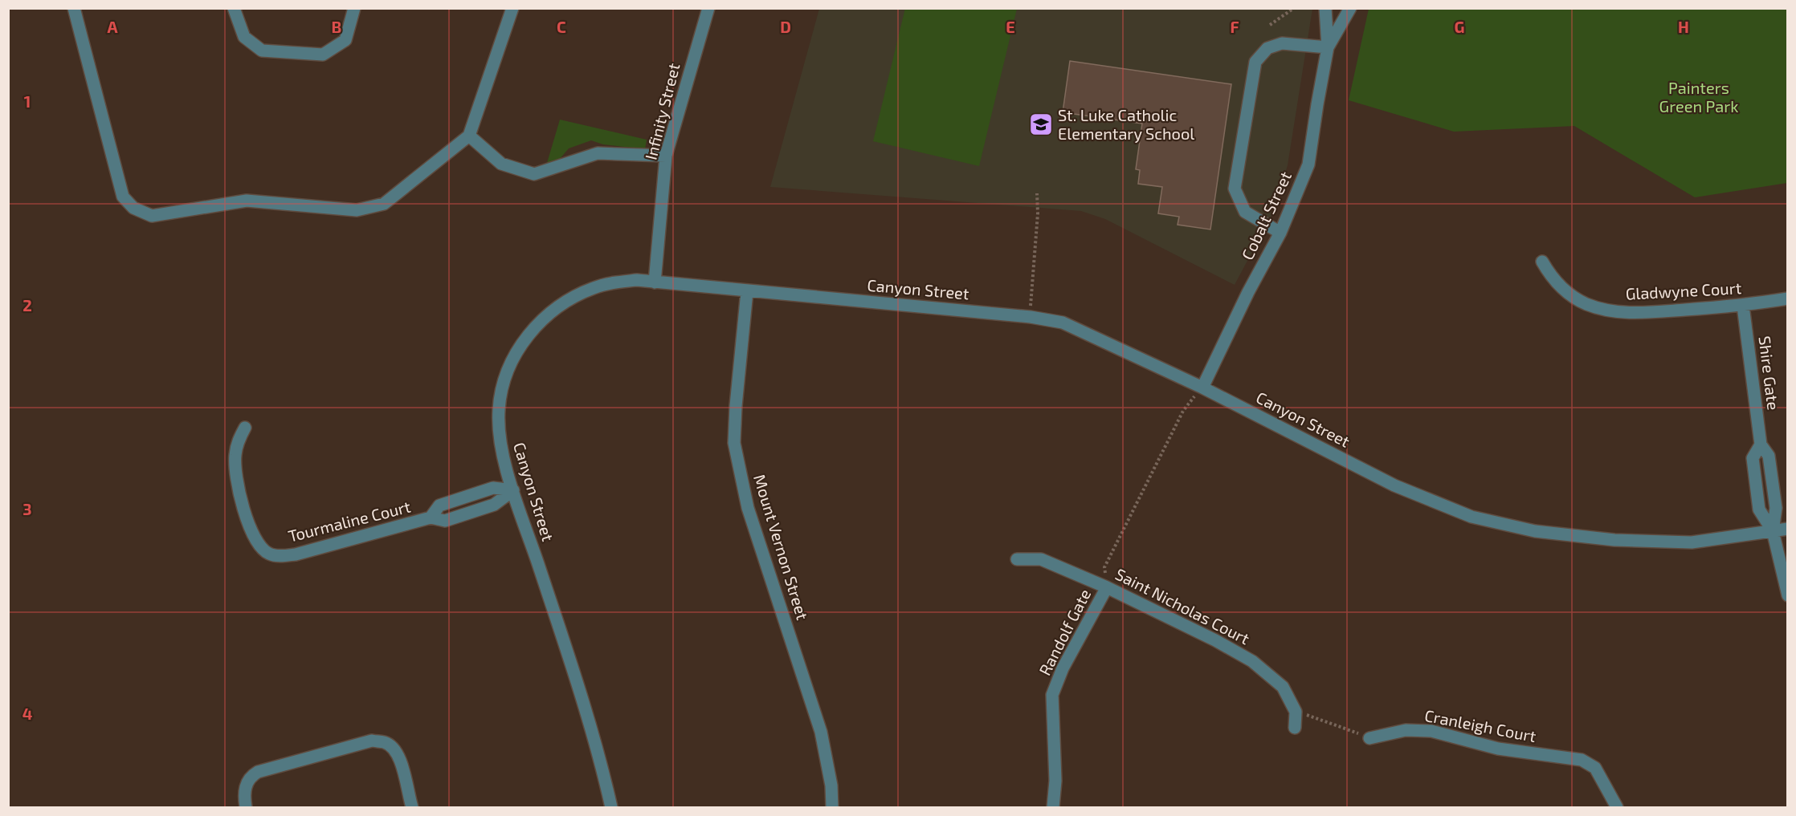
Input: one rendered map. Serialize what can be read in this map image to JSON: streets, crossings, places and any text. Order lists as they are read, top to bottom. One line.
{"streets":{"street":["Infinity Street","Cobalt Street","Canyon Street","Gladwyne Court","Shire Gate","Tourmaline Court","Mount Vernon Street","Saint Nicholas Court","Randolf Gate","Cranleigh Court"]},"crossings":[["Infinity Street","Canyon Street"],["Cobalt Street","Canyon Street"],["Canyon Street","Shire Gate"],["Canyon Street","Tourmaline Court"],["Canyon Street","Mount Vernon Street"],["Gladwyne Court","Shire Gate"],["Saint Nicholas Court","Randolf Gate"]],"parks":["Painters Green Park"],"places":{"school or university":["St. Luke Catholic Elementary School"]},"grid":{"columns":["A","B","C","D","E","F","G","H"],"rows":["1","2","3","4"]}}
